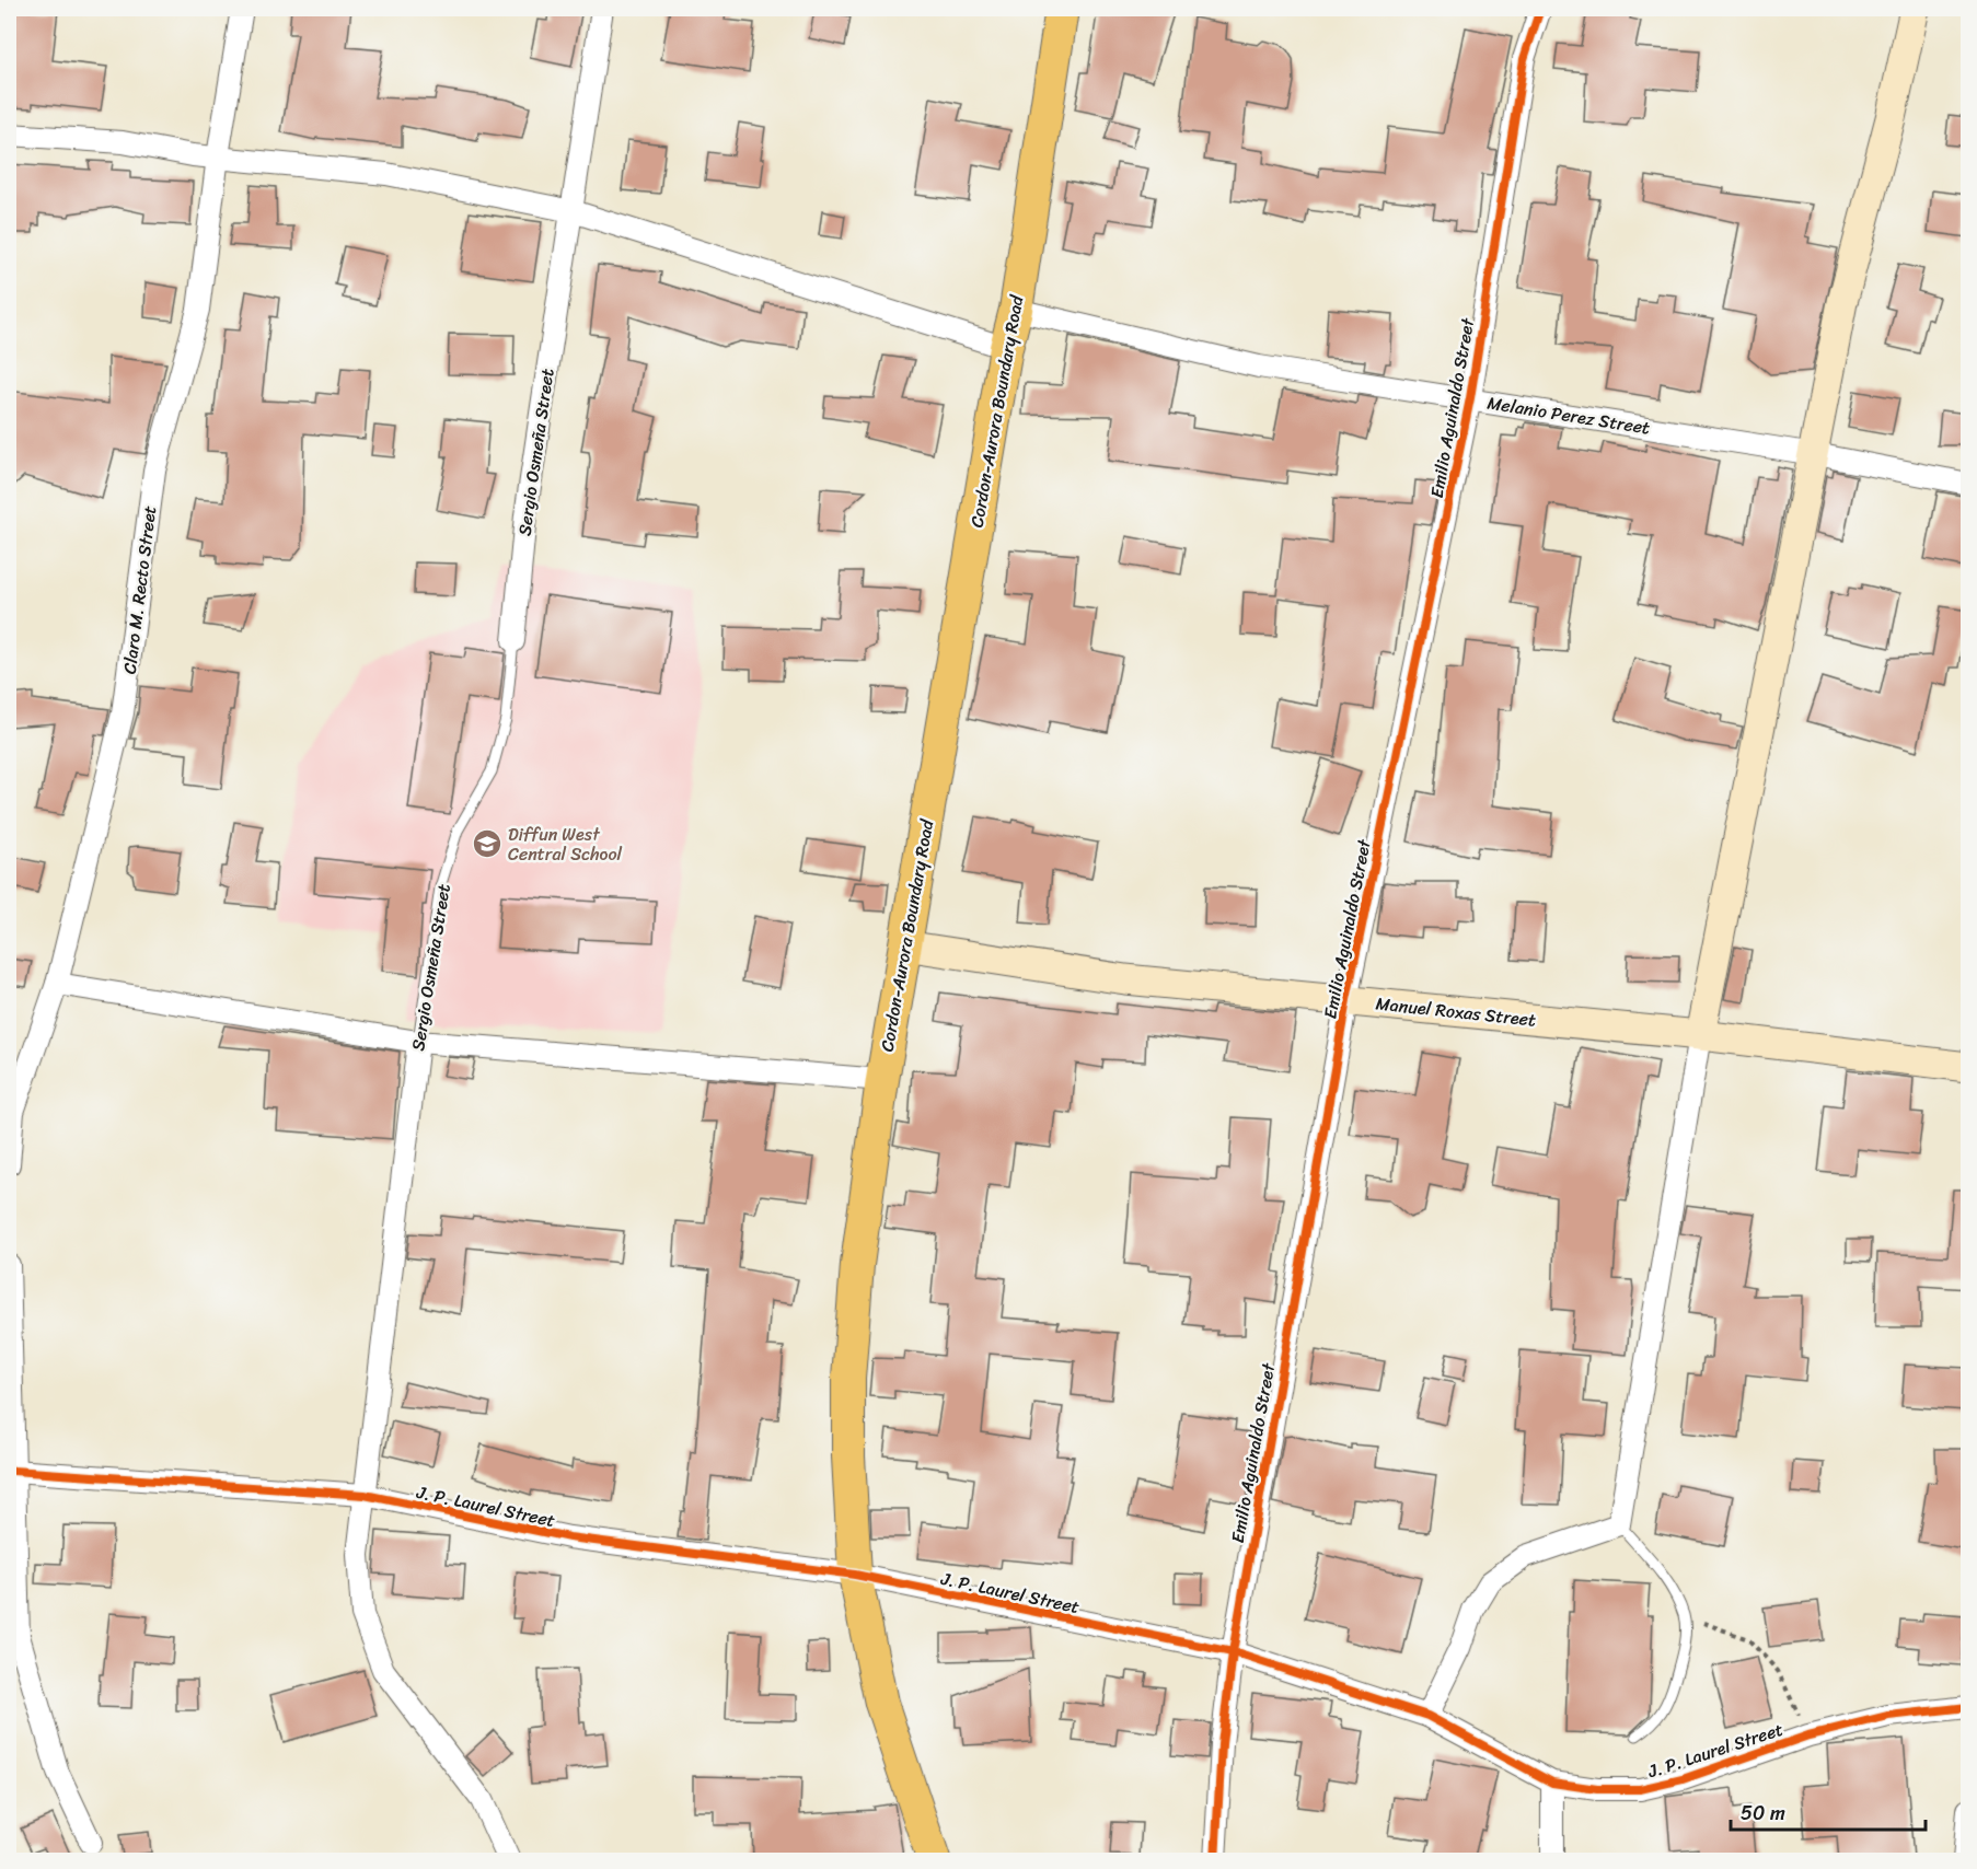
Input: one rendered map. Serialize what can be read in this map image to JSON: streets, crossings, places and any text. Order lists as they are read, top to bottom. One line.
{"streets":{"main road":["Cordon-Aurora Boundary Road"],"street":["Emilio Aguinaldo Street","Melanio Perez Street","Sergio Osmeña Street","Claro M. Recto Street","Manuel Roxas Street","J. P. Laurel Street"]},"crossings":[["Emilio Aguinaldo Street","Melanio Perez Street"],["Emilio Aguinaldo Street","Manuel Roxas Street"],["Emilio Aguinaldo Street","J. P. Laurel Street"],["Cordon-Aurora Boundary Road","Melanio Perez Street"],["Cordon-Aurora Boundary Road","Manuel Roxas Street"],["Cordon-Aurora Boundary Road","J. P. Laurel Street"],["Sergio Osmeña Street","J. P. Laurel Street"]],"places":{"school or university":["Diffun West Central School"]},"scale_bar":"50 m"}
